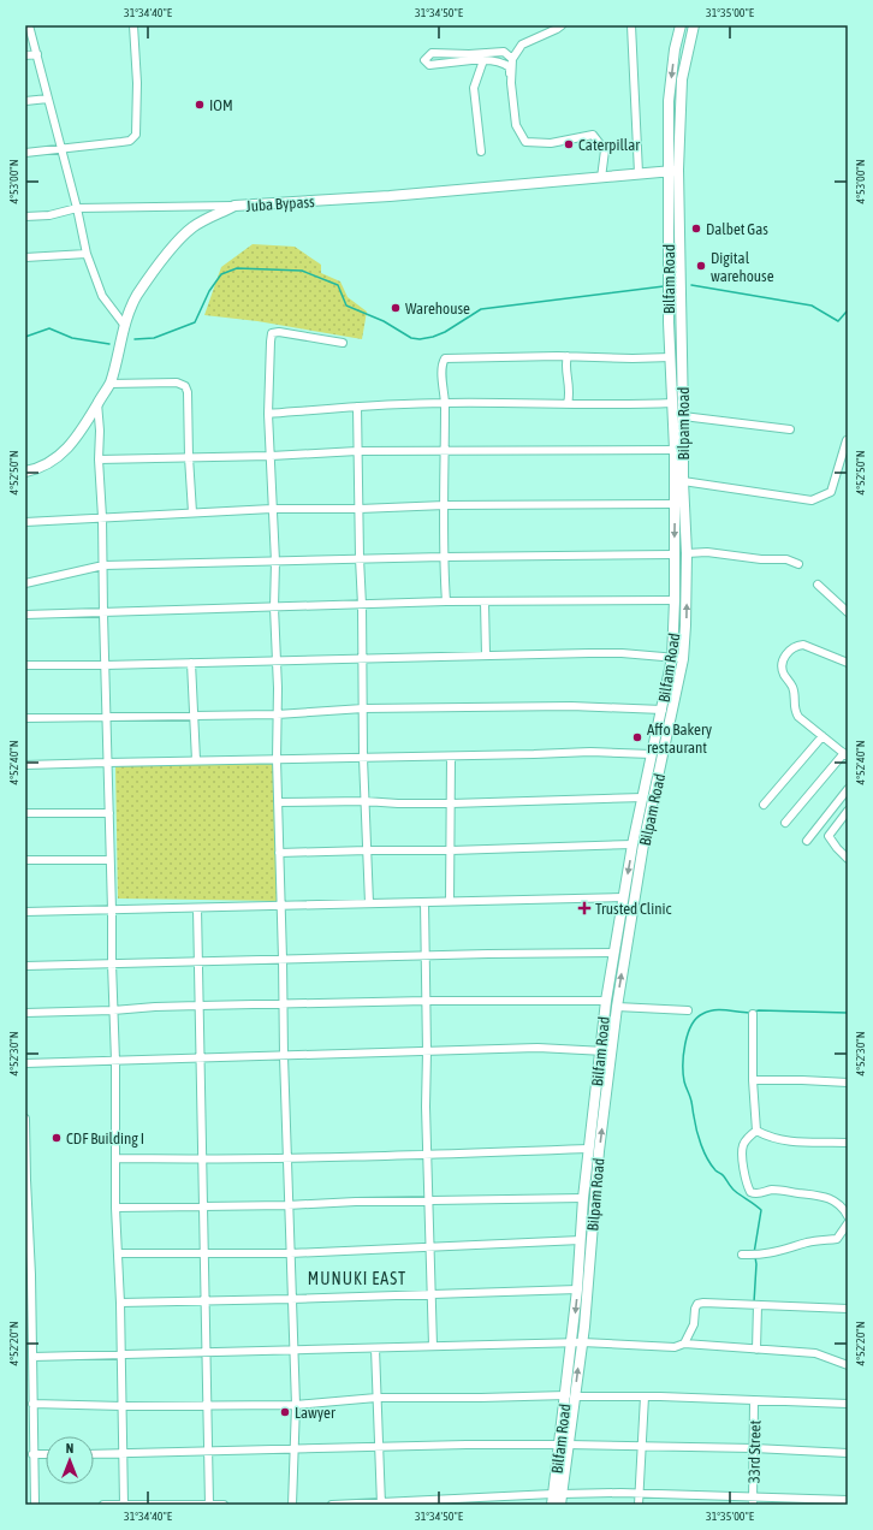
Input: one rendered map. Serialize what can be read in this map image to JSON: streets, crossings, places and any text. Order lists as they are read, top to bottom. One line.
{"streets":{"main road":["Juba Bypass","Bilfam Road","Bilpam Road"],"street":["33rd Street"]},"crossings":[["Juba Bypass","Bilpam Road"],["Bilfam Road","Bilpam Road"]],"one_way":["Bilfam Road","Bilpam Road"],"districts":["MUNUKI EAST"],"places":{"other":["IOM","Caterpillar","Dalbet Gas","Digital warehouse","Warehouse","Affo Bakery restaurant","CDF Building I","Lawyer"],"health":["Trusted Clinic"]},"north":"top","coordinates":["31°34'40\"E","31°34'50\"E","31°35'00\"E","4°53'00\"N","4°52'50\"N","4°52'40\"N","4°52'30\"N","4°52'20\"N"]}
